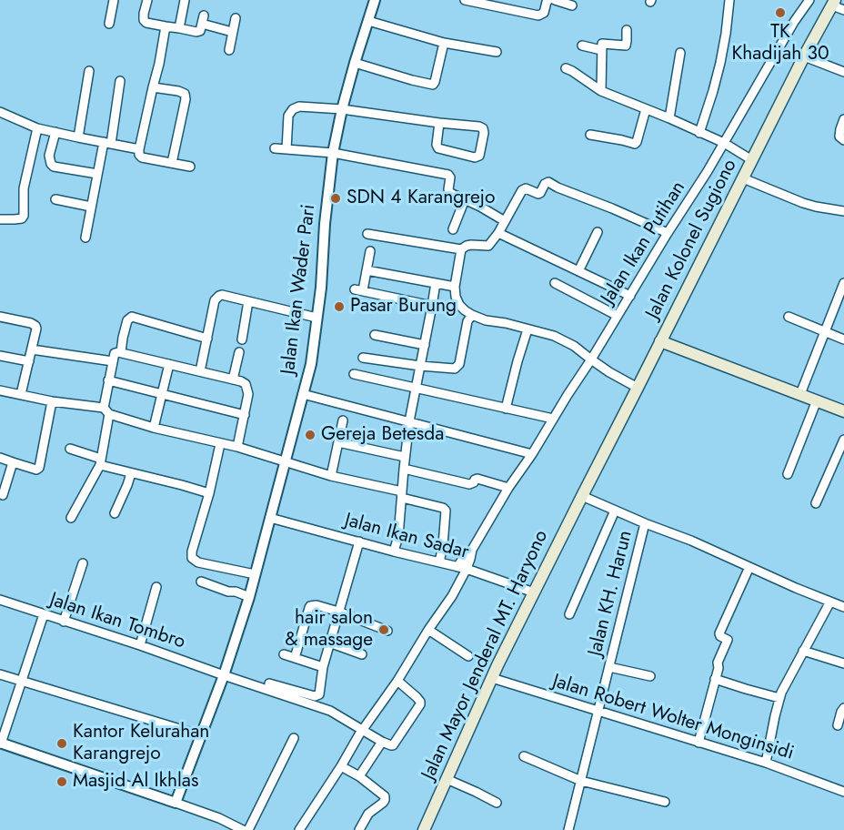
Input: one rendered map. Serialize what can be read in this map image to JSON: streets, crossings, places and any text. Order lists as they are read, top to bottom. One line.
{"streets":{"main road":["Jalan Kolonel Sugiono","Jalan Mayor Jenderal MT. Haryono"],"street":["Jalan Ikan Putihan","Jalan Ikan Wader Pari","Jalan Ikan Sadar","Jalan KH. Harun","Jalan Ikan Tombro","Jalan Robert Wolter Monginsidi"]},"crossings":[["Jalan Kolonel Sugiono","Jalan Mayor Jenderal MT. Haryono"],["Jalan Ikan Putihan","Jalan Ikan Sadar"],["Jalan Ikan Putihan","Jalan Ikan Tombro"],["Jalan Ikan Wader Pari","Jalan Ikan Sadar"],["Jalan Ikan Wader Pari","Jalan Ikan Tombro"],["Jalan Ikan Sadar","Jalan Mayor Jenderal MT. Haryono"],["Jalan KH. Harun","Jalan Robert Wolter Monginsidi"],["Jalan Mayor Jenderal MT. Haryono","Jalan Robert Wolter Monginsidi"]],"places":["TK Khadijah 30","SDN 4 Karangrejo","Pasar Burung","Gereja Betesda","hair salon & massage","Kantor Kelurahan Karangrejo","Masjid Al Ikhlas"]}
